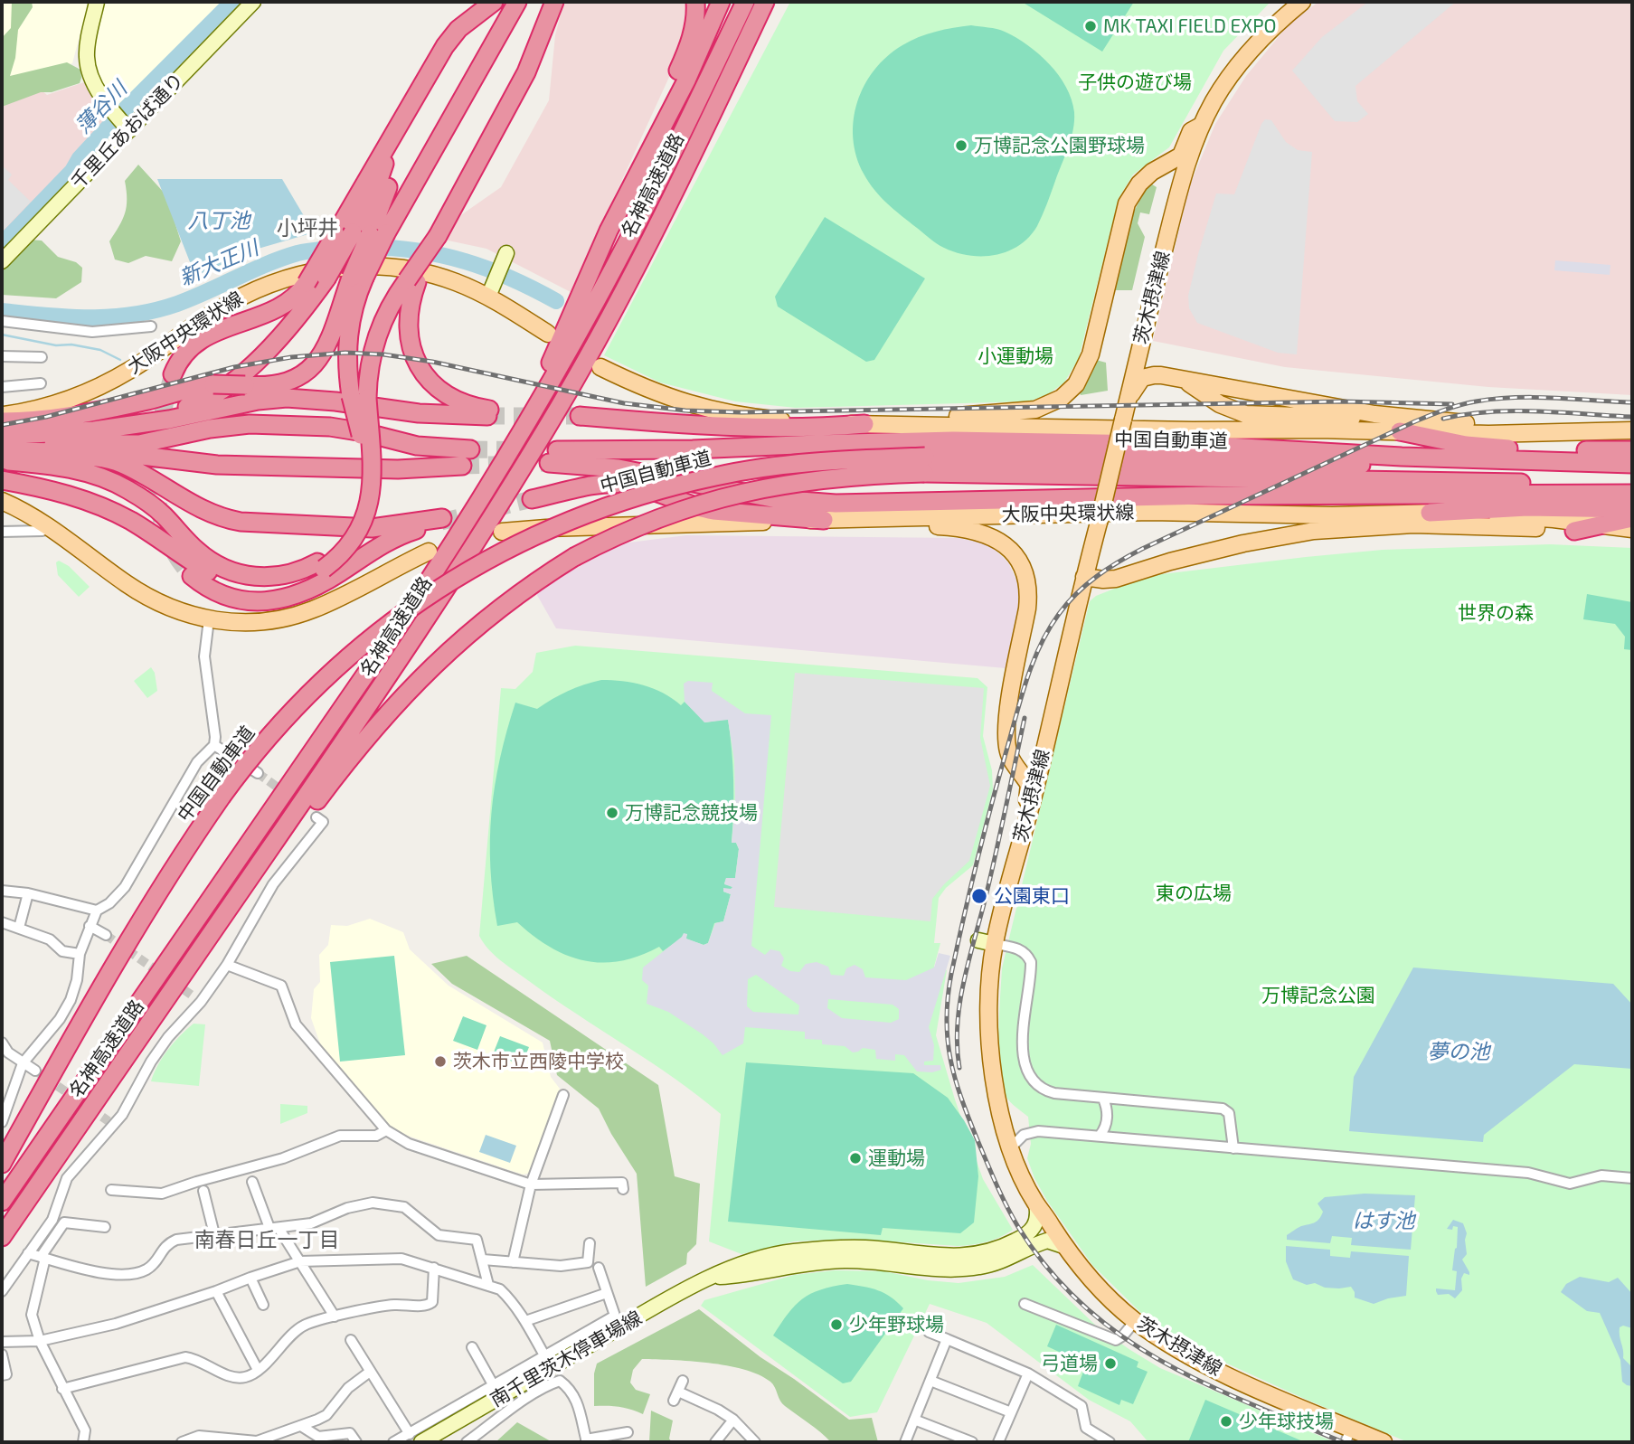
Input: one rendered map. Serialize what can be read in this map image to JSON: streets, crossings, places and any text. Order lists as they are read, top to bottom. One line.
{"streets":{"highway":["名神高速道路","中国自動車道"],"main road":["千里丘あおば通り","茨木摂津線","大阪中央環状線","南千里茨木停車場線"]},"crossings":[["名神高速道路","中国自動車道"],["茨木摂津線","南千里茨木停車場線"]],"districts":["小坪井","南春日丘一丁目"],"water":["薄谷川","八丁池","新大正川","夢の池","はす池"],"parks":["子供の遊び場","小運動場","世界の森","東の広場","万博記念公園"],"places":["MK TAXI FIELD EXPO","万博記念公園野球場","万博記念競技場","公園東口","茨木市立西陵中学校","運動場","少年野球場","弓道場","少年球技場"]}
